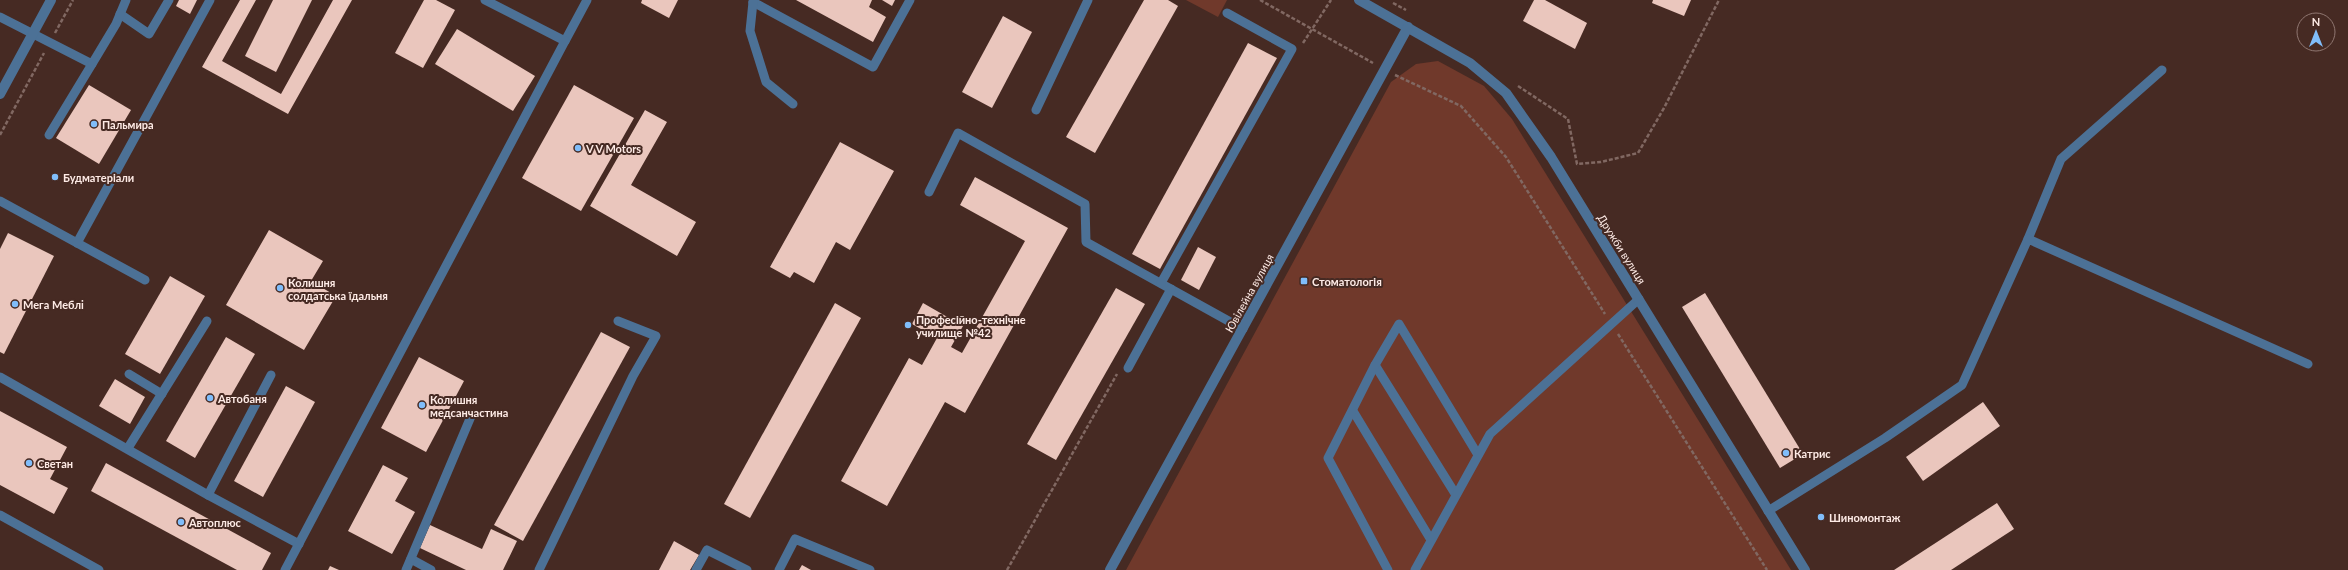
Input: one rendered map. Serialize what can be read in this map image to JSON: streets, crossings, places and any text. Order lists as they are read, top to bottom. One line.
{"streets":{"street":["Дружби вулиця","Ювілейна вулиця"]},"crossings":[["Дружби вулиця","Ювілейна вулиця"]],"places":{"other":["Пальмира","V V Motors","Будматеріали","Колишня солдатська їдальня","Мега Меблi","Професійно-технічне училище №42","Автобаня","Колишня медсанчастина","Катрис","Светан","Шиномонтаж","Автоплюс"],"transit":["Стоматологія"]},"north":"top"}
